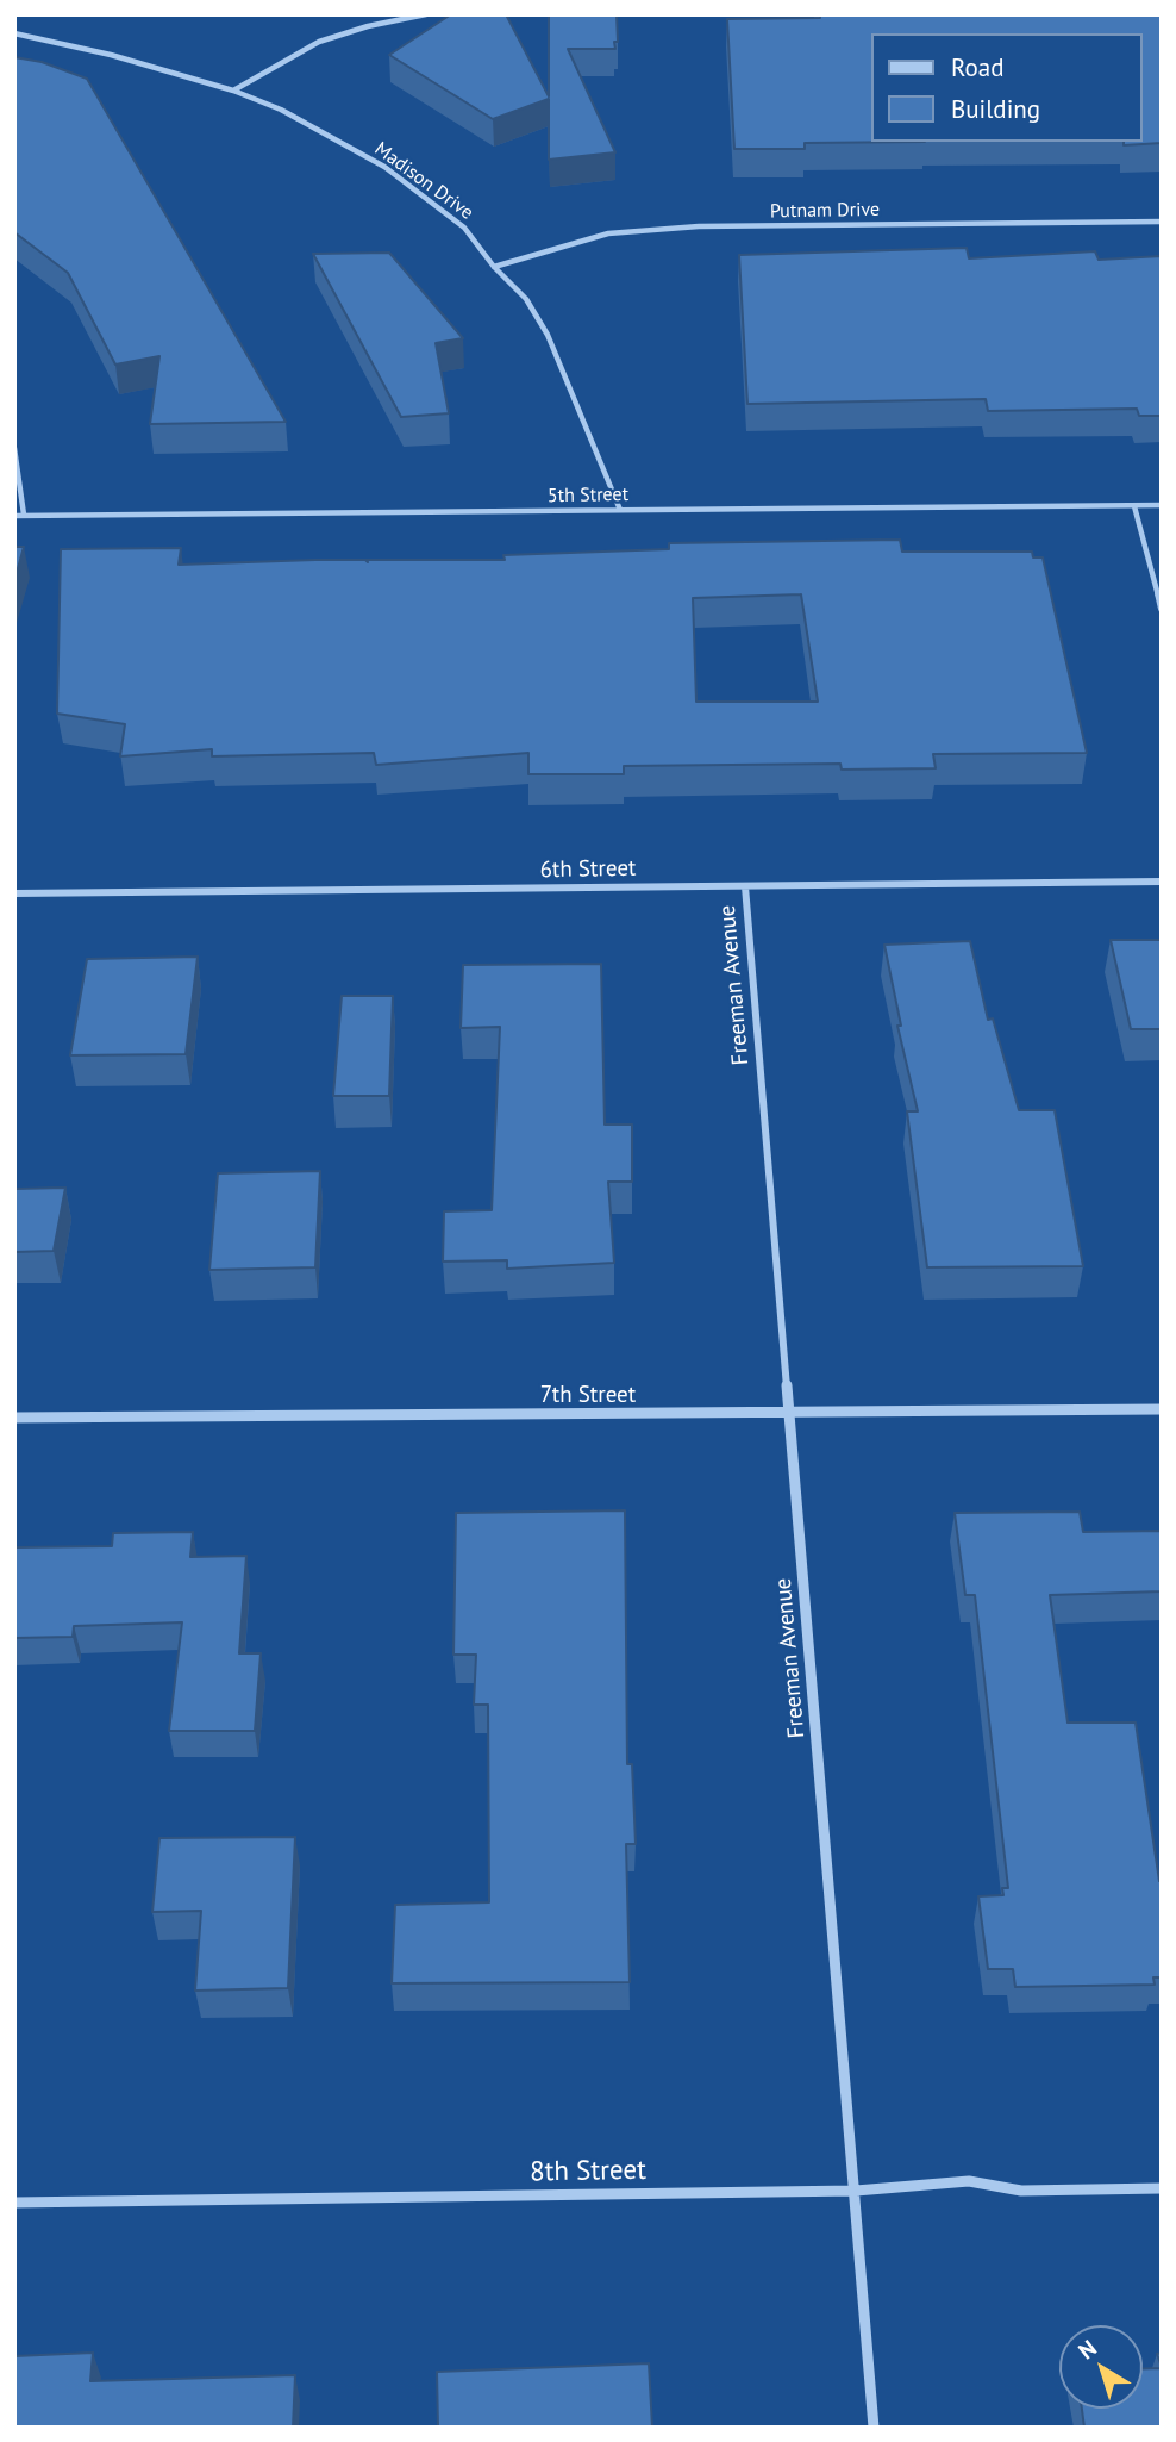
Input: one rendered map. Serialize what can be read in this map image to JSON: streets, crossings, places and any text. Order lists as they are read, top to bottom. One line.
{"streets":{"street":["Madison Drive","Putnam Drive","5th Street","6th Street","Freeman Avenue","7th Street","8th Street"]},"crossings":[["Madison Drive","Putnam Drive"],["Madison Drive","5th Street"],["6th Street","Freeman Avenue"],["Freeman Avenue","7th Street"],["Freeman Avenue","8th Street"]],"legend":["Road","Building"],"north":"top left"}
